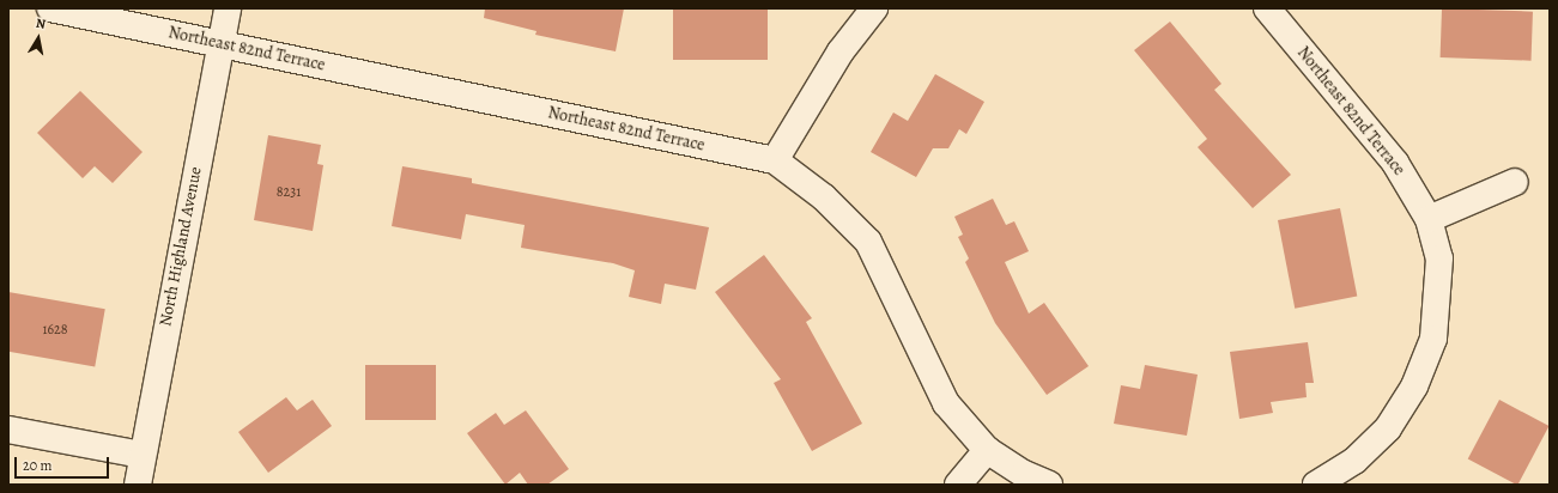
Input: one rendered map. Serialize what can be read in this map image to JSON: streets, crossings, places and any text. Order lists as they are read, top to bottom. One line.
{"streets":{"street":["Northeast 82nd Terrace","North Highland Avenue"]},"crossings":[["Northeast 82nd Terrace","North Highland Avenue"]],"house_numbers":["8231","1628"],"scale_bar":"20 m","north":"top"}
